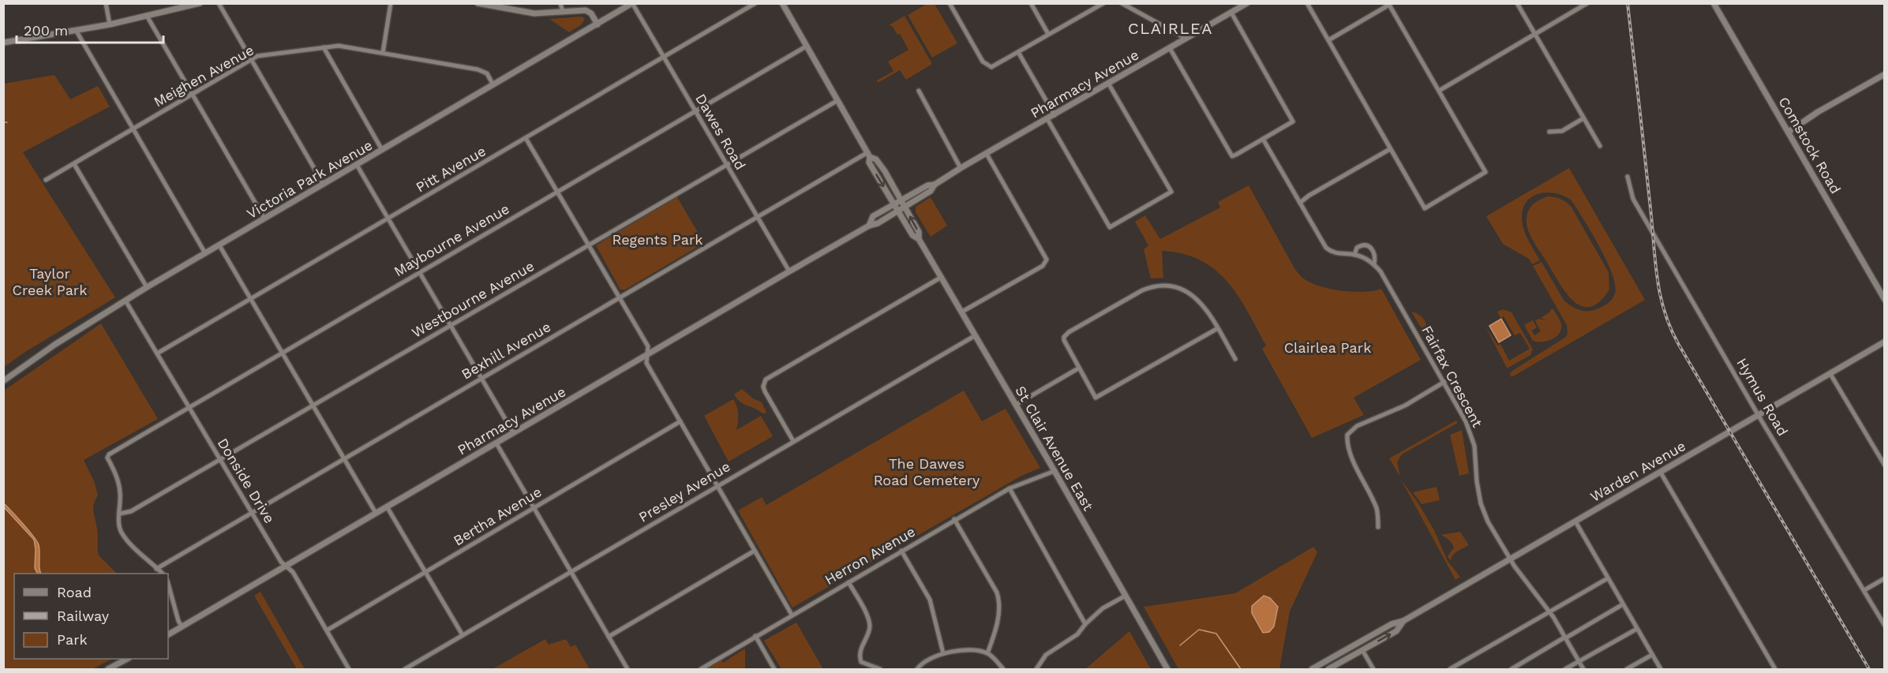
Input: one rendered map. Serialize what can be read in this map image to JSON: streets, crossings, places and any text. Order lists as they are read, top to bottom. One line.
{"streets":{"main road":["Pharmacy Avenue","Comstock Road","Victoria Park Avenue","St Clair Avenue East","Warden Avenue"],"street":["Meighen Avenue","Dawes Road","Pitt Avenue","Maybourne Avenue","Westbourne Avenue","Bexhill Avenue","Fairfax Crescent","Hymus Road","Donside Drive","Presley Avenue","Bertha Avenue","Herron Avenue"]},"crossings":[["Meighen Avenue","Victoria Park Avenue"],["Pharmacy Avenue","Dawes Road"],["Pharmacy Avenue","St Clair Avenue East"],["Pharmacy Avenue","Donside Drive"],["Dawes Road","Pitt Avenue"],["Dawes Road","Victoria Park Avenue"],["Dawes Road","Maybourne Avenue"],["Dawes Road","Westbourne Avenue"],["Dawes Road","Bexhill Avenue"],["Pitt Avenue","Donside Drive"],["Victoria Park Avenue","Donside Drive"],["Maybourne Avenue","Westbourne Avenue"],["Maybourne Avenue","St Clair Avenue East"],["Maybourne Avenue","Donside Drive"],["Westbourne Avenue","St Clair Avenue East"],["Westbourne Avenue","Donside Drive"],["Bexhill Avenue","St Clair Avenue East"],["Bexhill Avenue","Donside Drive"],["Fairfax Crescent","Warden Avenue"],["Hymus Road","Warden Avenue"],["St Clair Avenue East","Presley Avenue"],["St Clair Avenue East","Herron Avenue"],["Donside Drive","Bertha Avenue"]],"districts":["CLAIRLEA"],"parks":["Regents Park","Taylor Creek Park","Clairlea Park","The Dawes Road Cemetery"],"legend":["Road","Railway","Park"],"scale_bar":"200 m"}
